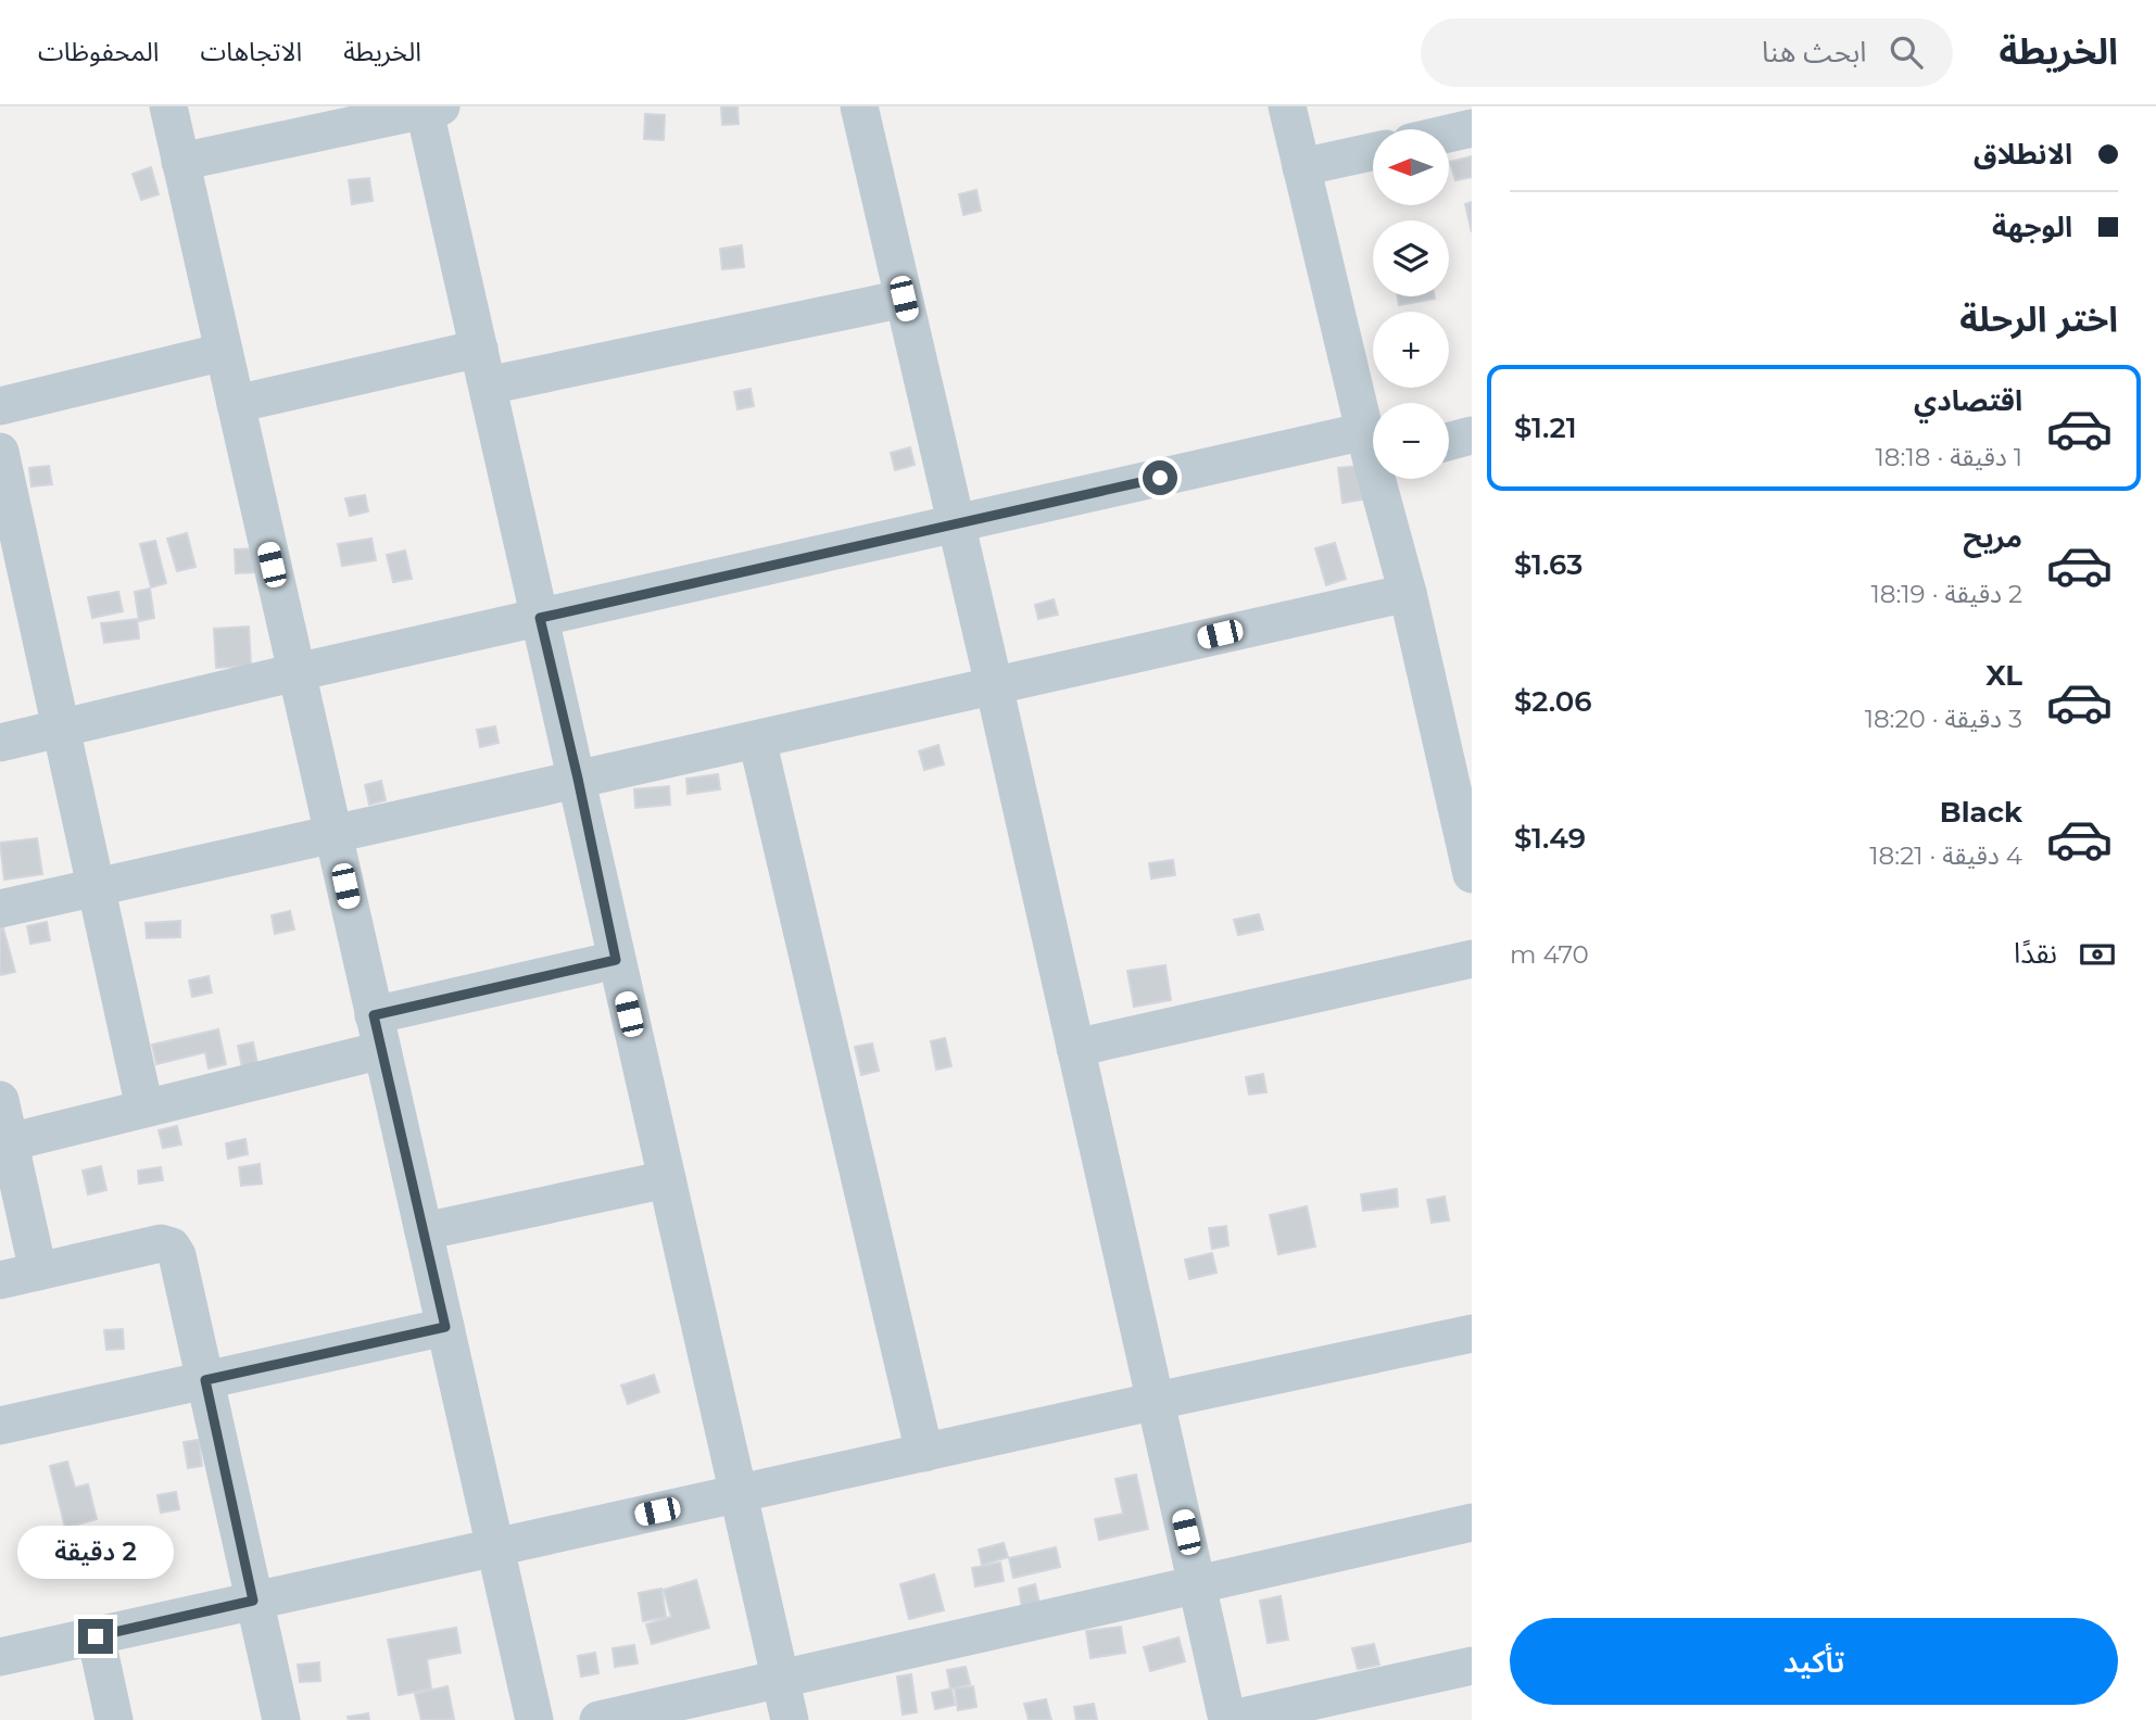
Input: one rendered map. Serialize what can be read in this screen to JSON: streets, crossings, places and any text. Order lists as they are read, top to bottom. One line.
{"north":"left","page":{"header":"الخريطة","search":"ابحث هنا","nav":["الخريطة","الاتجاهات","المحفوظات"],"banner":["الانطلاق","الوجهة"],"map_buttons":["+","−"],"heading":"اختر الرحلة","list":[{"name":"اقتصادي","note":"1 دقيقة · 18:18","value":"$1.21"},{"name":"مريح","note":"2 دقيقة · 18:19","value":"$1.63"},{"name":"XL","note":"3 دقيقة · 18:20","value":"$2.06"},{"name":"Black","note":"4 دقيقة · 18:21","value":"$1.49"}],"pay":["نقدًا","470 m"],"bubble":"2 دقيقة","buttons":"تأكيد"}}
